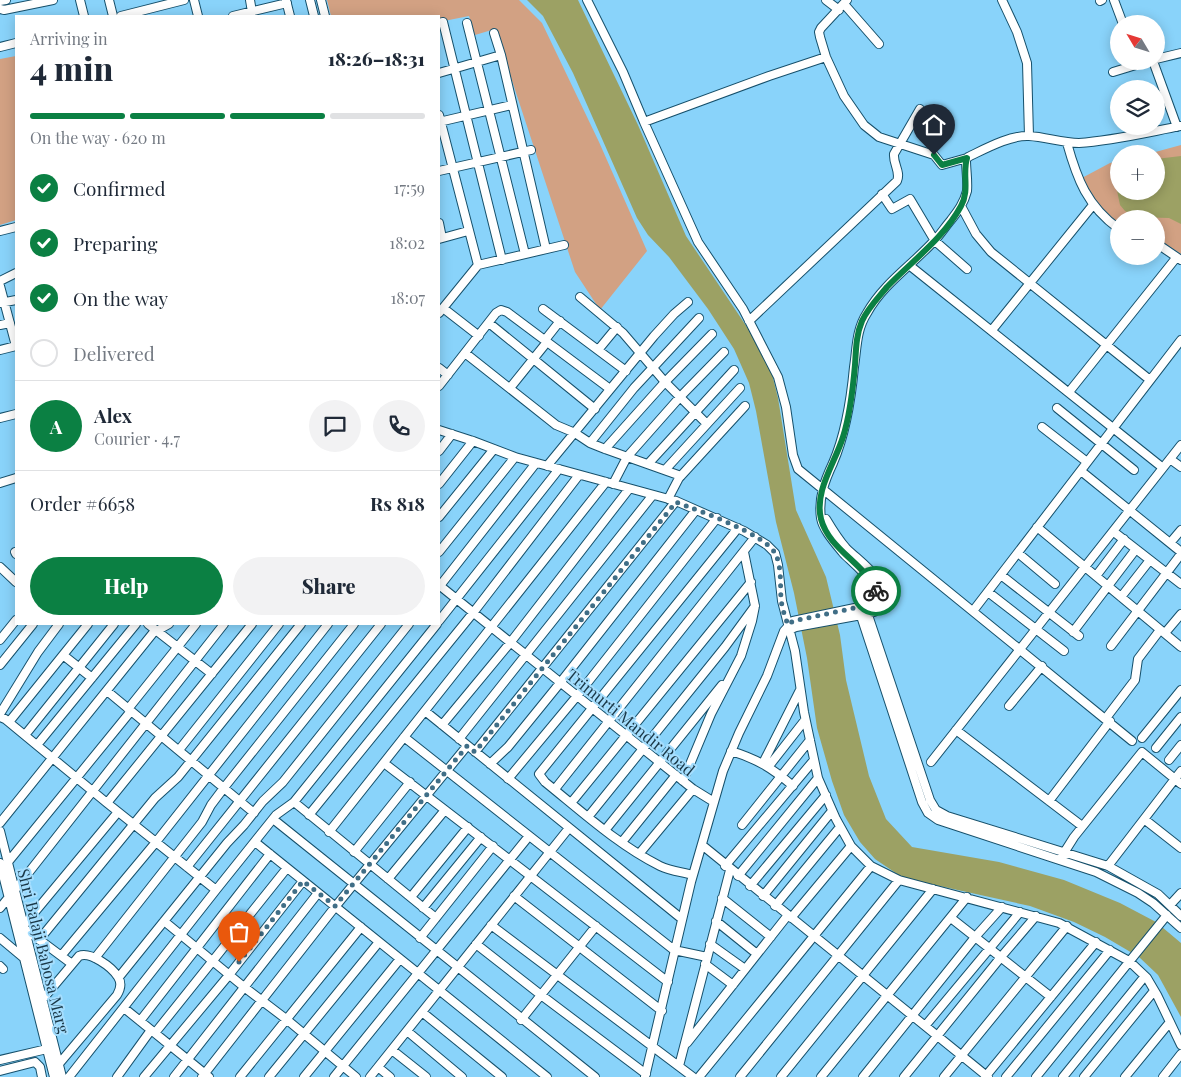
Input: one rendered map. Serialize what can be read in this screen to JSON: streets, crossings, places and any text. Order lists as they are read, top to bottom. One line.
{"streets":{"street":["Trimurti Mandir Road","Shri Balaji Babosa Marg"]},"north":"top left","page":{"map_buttons":["+","−"],"heading":["4 min","Arriving in","18:26–18:31"],"panel":["Alex","Courier · 4.7","Order #6658","Rs 818"],"bar":"On the way · 620 m","list":[["Confirmed","17:59"],["Preparing","18:02"],["On the way","18:07"],"Delivered"],"round":"A","buttons":["Help","Share"]}}
